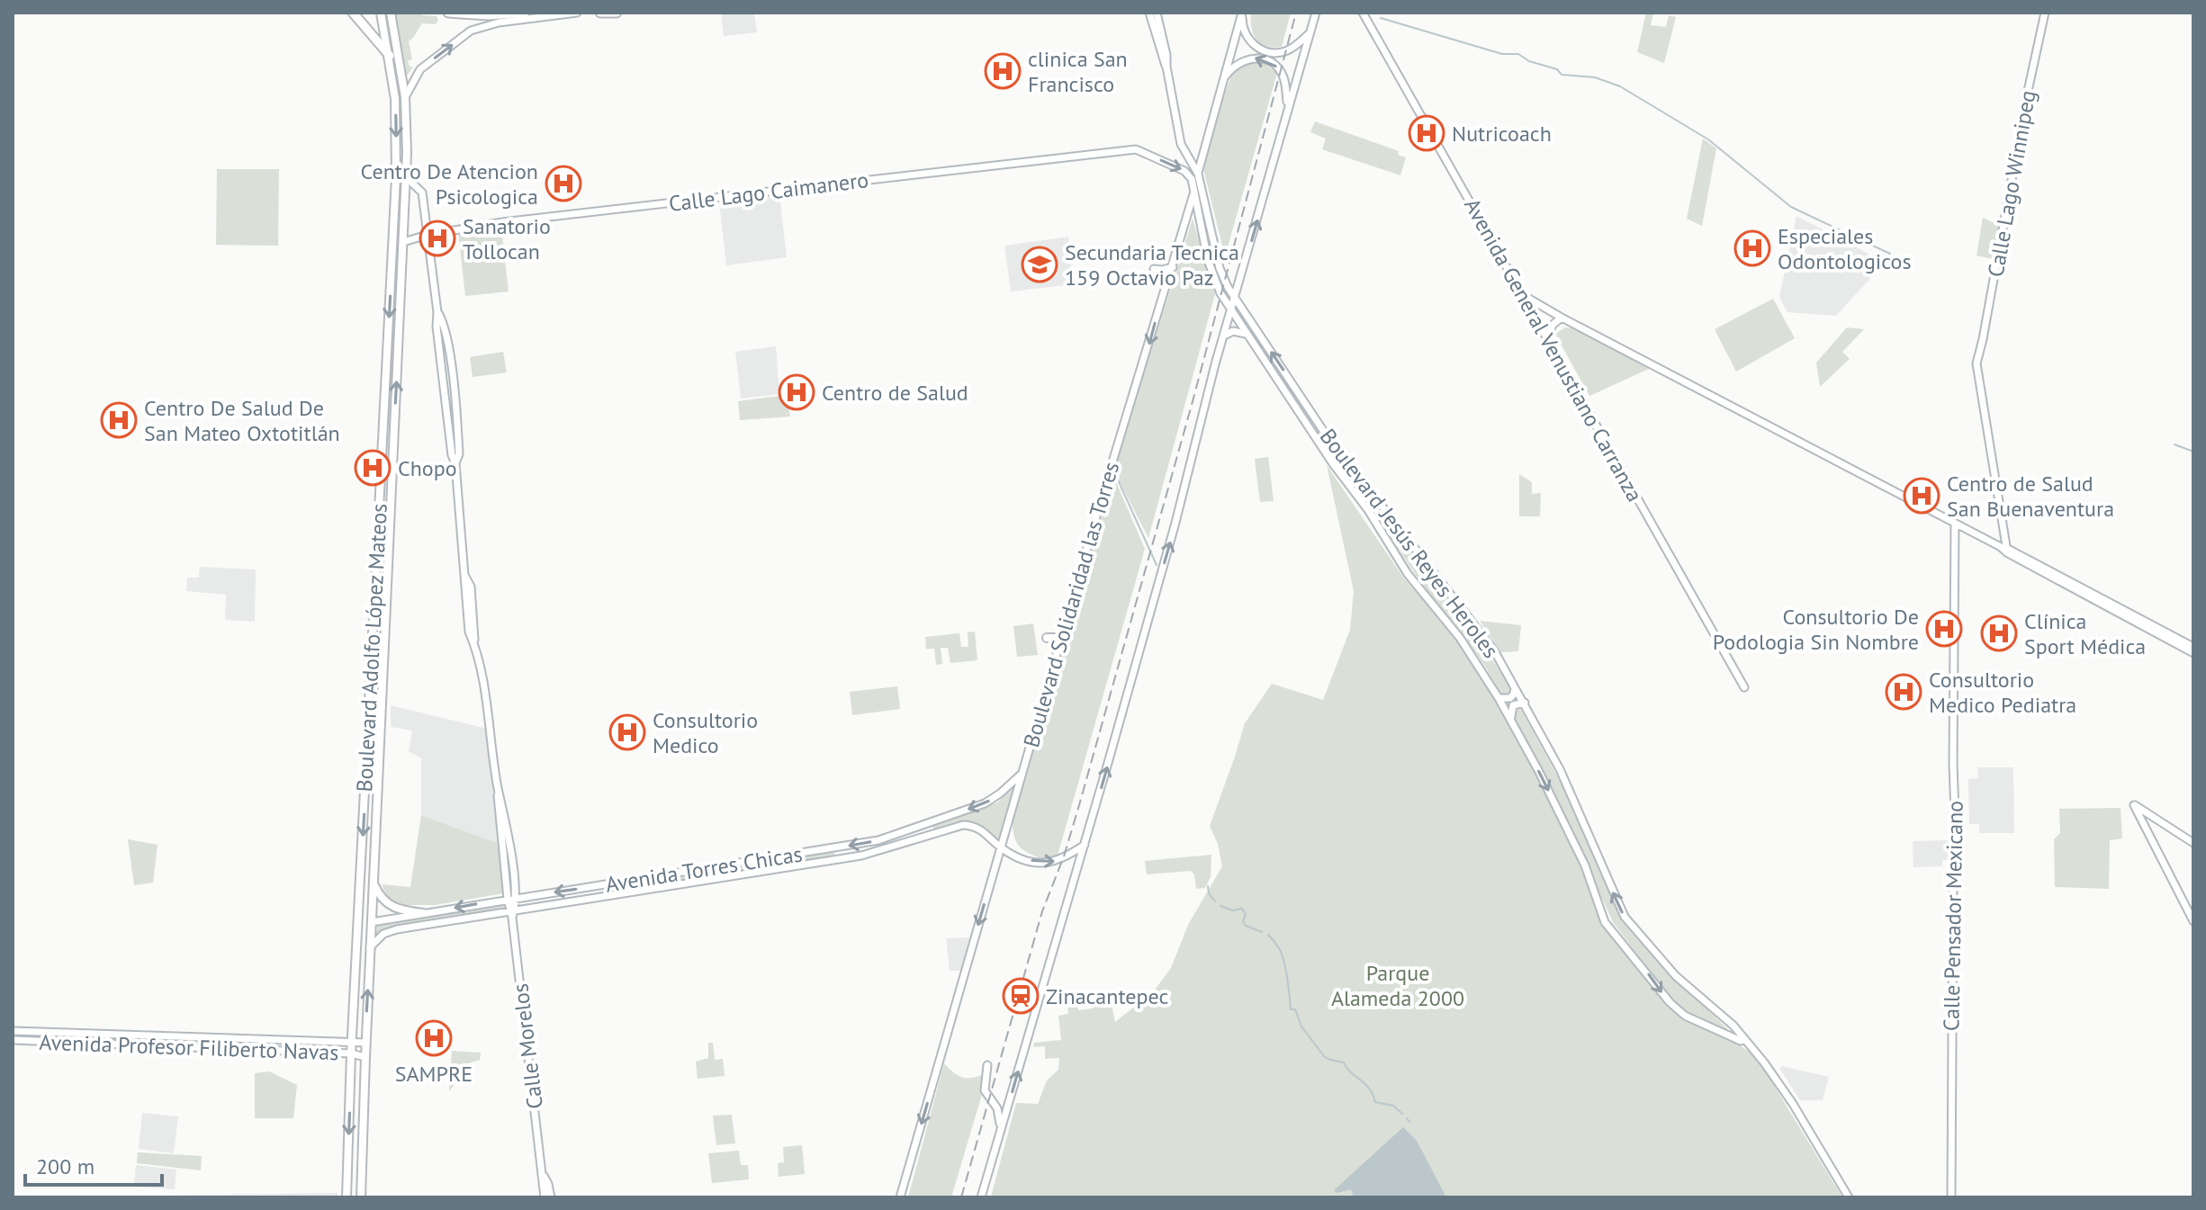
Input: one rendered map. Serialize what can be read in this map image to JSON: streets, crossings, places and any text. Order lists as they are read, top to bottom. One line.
{"streets":{"main road":["Calle Lago Winnipeg","Calle Lago Caimanero","Avenida General Venustiano Carranza","Boulevard Jesús Reyes Heroles","Boulevard Solidaridad las Torres","Boulevard Adolfo López Mateos","Avenida Torres Chicas","Calle Pensador Mexicano","Calle Morelos","Avenida Profesor Filiberto Navas"]},"crossings":[["Calle Lago Caimanero","Boulevard Jesús Reyes Heroles"],["Calle Lago Caimanero","Boulevard Solidaridad las Torres"],["Calle Lago Caimanero","Boulevard Adolfo López Mateos"],["Calle Lago Caimanero","Calle Morelos"],["Boulevard Jesús Reyes Heroles","Boulevard Solidaridad las Torres"],["Boulevard Solidaridad las Torres","Avenida Torres Chicas"],["Boulevard Adolfo López Mateos","Avenida Torres Chicas"],["Boulevard Adolfo López Mateos","Calle Morelos"],["Boulevard Adolfo López Mateos","Avenida Profesor Filiberto Navas"],["Avenida Torres Chicas","Calle Morelos"]],"one_way":["Calle Lago Caimanero","Boulevard Solidaridad las Torres"],"parks":["Parque Alameda 2000"],"places":{"hospital":["clinica San Francisco","Nutricoach","Centro De Atencion Psicologica","Sanatorio Tollocan","Especiales Odontologicos","Centro de Salud","Centro De Salud De San Mateo Oxtotitlán","Chopo","Centro de Salud San Buenaventura","Consultorio De Podologia Sin Nombre","Clínica Sport Médica","Consultorio Medico Pediatra","Consultorio Medico","SAMPRE"],"school or university":["Secundaria Tecnica 159 Octavio Paz"],"station":["Zinacantepec"]},"scale_bar":"200 m"}
